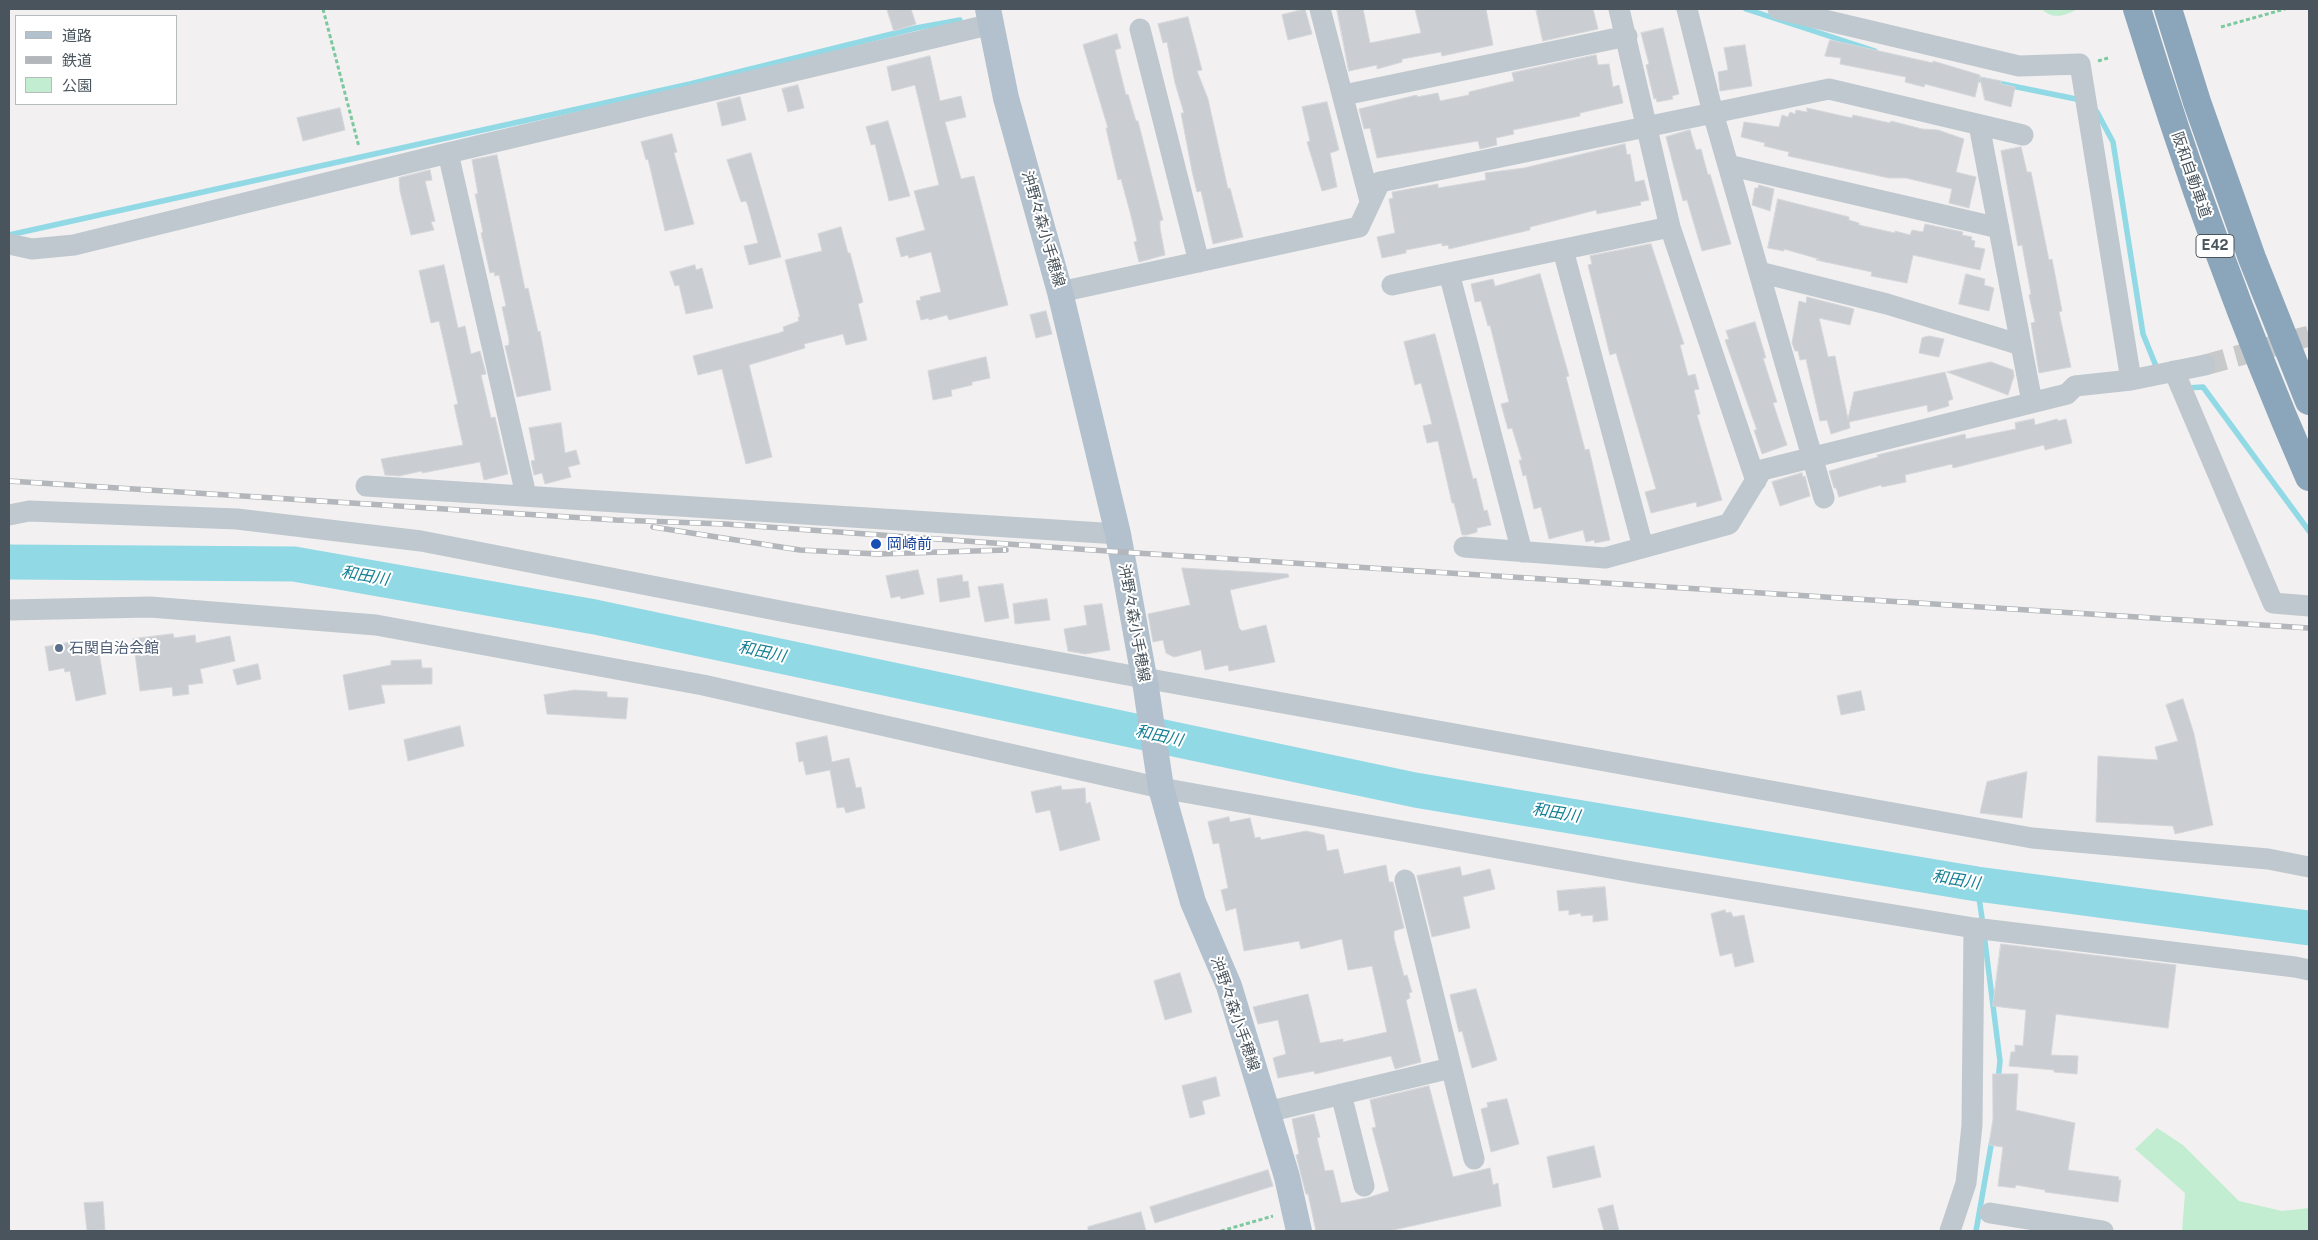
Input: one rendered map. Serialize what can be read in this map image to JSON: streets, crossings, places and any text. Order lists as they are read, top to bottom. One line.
{"streets":{"highway":["阪和自動車道","E42"],"main road":["沖野々森小手穂線"]},"water":["和田川"],"places":["岡崎前","石関自治会館"],"legend":["道路","鉄道","公園"]}
